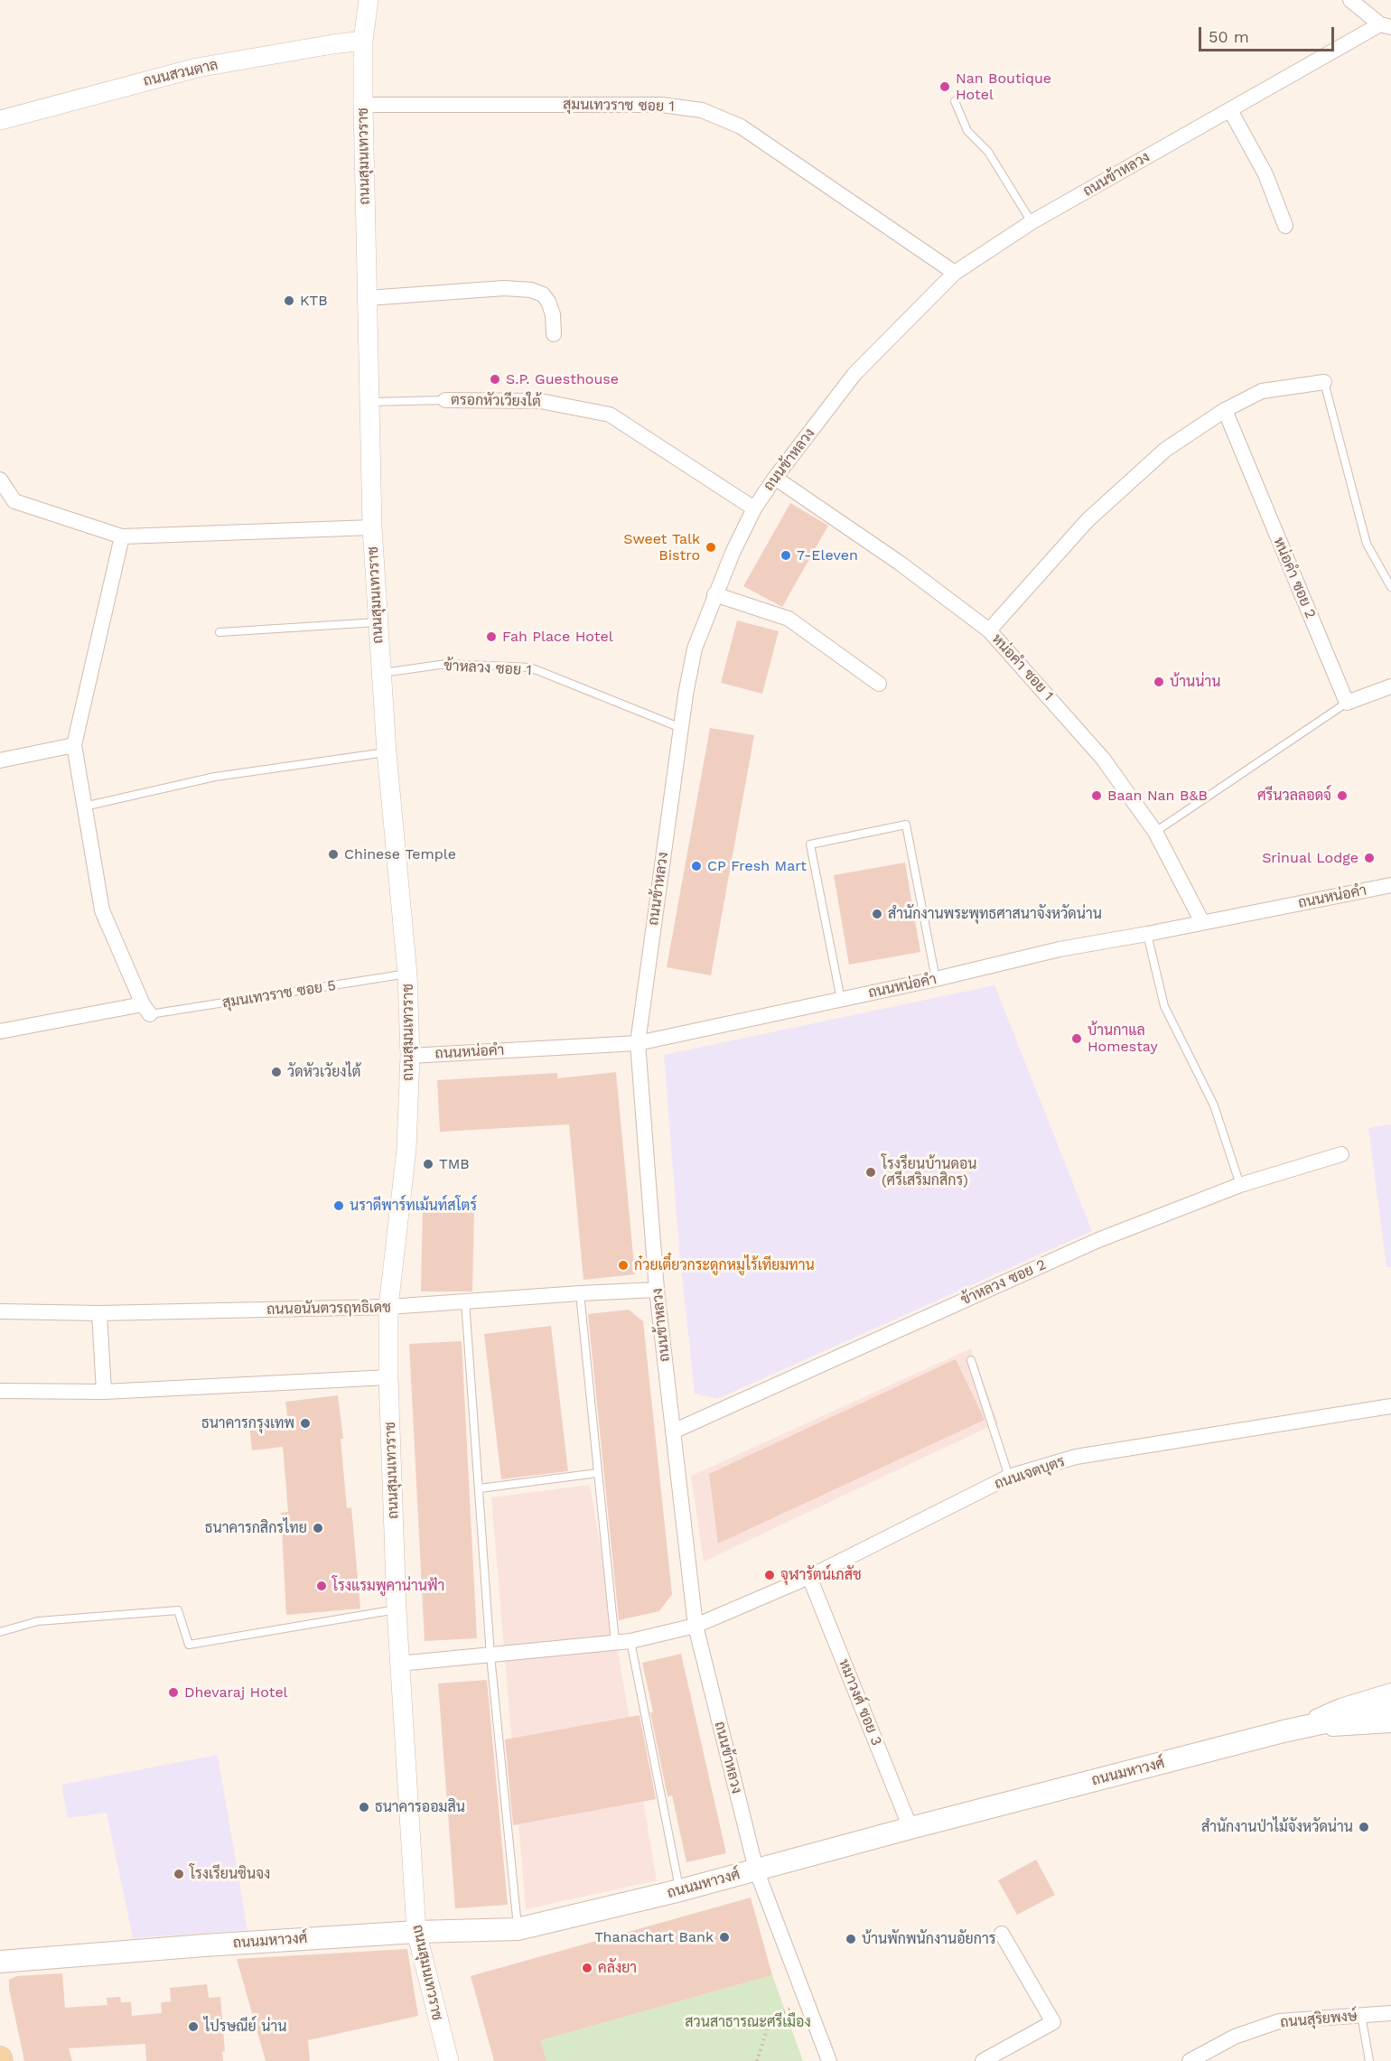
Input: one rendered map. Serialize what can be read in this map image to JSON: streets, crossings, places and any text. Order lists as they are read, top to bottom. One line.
{"streets":{"main road":["ถนนมหาวงศ์"],"street":["ถนนสวนตาล","สุมนเทวราช ซอย 1","ถนนสุมนเทวราช","ถนนข้าหลวง","ตรอกหัวเวียงใต้","หน่อคำ ซอย 2","หน่อคำ ซอย 1","ถนนหน่อคำ","ข้าหลวง ซอย 2","ถนนอนันตวรฤทธิเดช","ถนนเจตบุตร","หมาวงศ์ ซอย 3","ถนนสุริยพงษ์"],"lane":["ข้าหลวง ซอย 1","สุมนเทวราช ซอย 5"]},"crossings":[["ถนนสวนตาล","ถนนสุมนเทวราช"],["สุมนเทวราช ซอย 1","ถนนสุมนเทวราช"],["สุมนเทวราช ซอย 1","ถนนข้าหลวง"],["ถนนสุมนเทวราช","ตรอกหัวเวียงใต้"],["ถนนสุมนเทวราช","ข้าหลวง ซอย 1"],["ถนนสุมนเทวราช","ถนนหน่อคำ"],["ถนนสุมนเทวราช","สุมนเทวราช ซอย 5"],["ถนนสุมนเทวราช","ถนนอนันตวรฤทธิเดช"],["ถนนสุมนเทวราช","ถนนเจตบุตร"],["ถนนสุมนเทวราช","ถนนมหาวงศ์"],["ถนนข้าหลวง","ตรอกหัวเวียงใต้"],["ถนนข้าหลวง","หน่อคำ ซอย 1"],["ถนนข้าหลวง","ข้าหลวง ซอย 1"],["ถนนข้าหลวง","ถนนหน่อคำ"],["ถนนข้าหลวง","ข้าหลวง ซอย 2"],["ถนนข้าหลวง","ถนนอนันตวรฤทธิเดช"],["ถนนข้าหลวง","ถนนเจตบุตร"],["ถนนข้าหลวง","ถนนมหาวงศ์"],["หน่อคำ ซอย 1","ถนนหน่อคำ"],["ถนนเจตบุตร","หมาวงศ์ ซอย 3"],["หมาวงศ์ ซอย 3","ถนนมหาวงศ์"]],"parks":["สวนสาธารณะศรีเมือง"],"places":["Nan Boutique Hotel","KTB","S.P. Guesthouse","Sweet Talk Bistro","7-Eleven","Fah Place Hotel","บ้านน่าน","Baan Nan B&B","ศรีนวลลอดจ์","Chinese Temple","Srinual Lodge","CP Fresh Mart","สำนักงานพระพุทธศาสนาจังหวัดน่าน","บ้านกาแล Homestay","วัดหัวเวัยงไต้","TMB","โรงรียนบ้านดอน (ศรีเสริมกสิกร)","นราดีพาร์ทเม้นท์สโตร์","ก๋วยเตี๋ยวกระดูกหมูไร้เทียมทาน","ธนาคารกรุงเทพ","ธนาคารกสิกรไทย","จุฬารัตน์เภสัช","โรงแรมพูคาน่านฟ้า","Dhevaraj Hotel","ธนาคารออมสิน","สำนักงานป่าไม้จังหวัดน่าน","โรงเรียนซินจง","Thanachart Bank","บ้านพักพนักงานอัยการ","คลังยา","ไปรษณีย์ น่าน"],"scale_bar":"50 m"}
